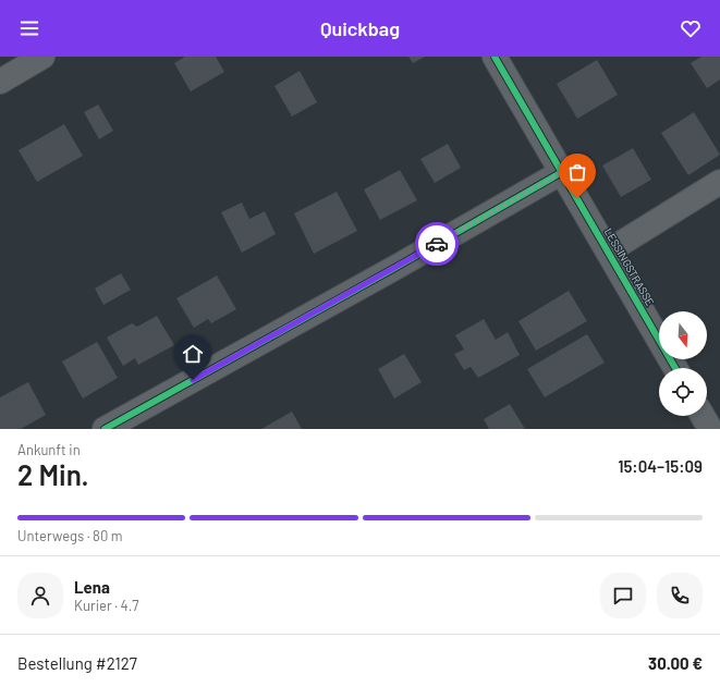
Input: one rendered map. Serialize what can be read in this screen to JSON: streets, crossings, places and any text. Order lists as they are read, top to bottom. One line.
{"streets":{"street":["LESSINGSTRASSE"]},"north":"bottom","page":{"header":"Quickbag","heading":["2 Min.","Ankunft in","15:04–15:09"],"panel":["Lena","Kurier · 4.7","Bestellung #2127","30.00 €"],"bar":"Unterwegs · 80 m"}}
